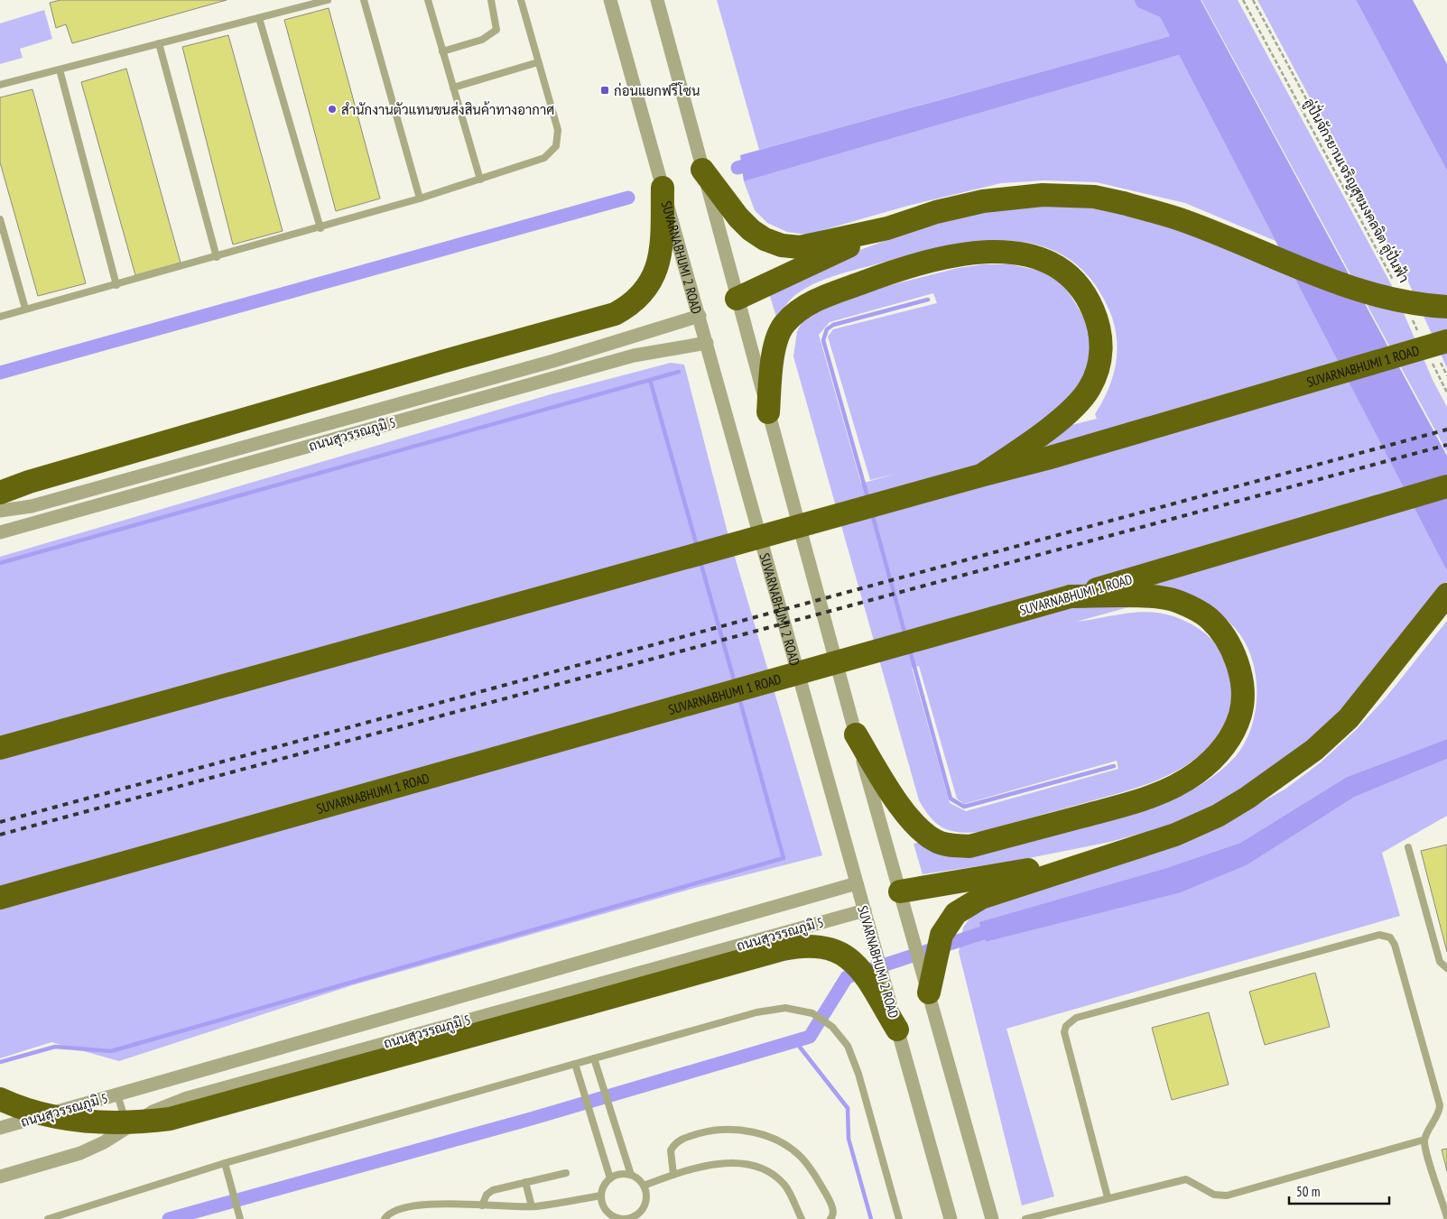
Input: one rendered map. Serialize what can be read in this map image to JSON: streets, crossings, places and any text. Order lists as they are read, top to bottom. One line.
{"streets":{"highway":["SUVARNABHUMI 1 ROAD"],"street":["SUVARNABHUMI 2 ROAD","ถนนสุวรรณภูมิ 5"],"path":["ลู่ปั่นจักรยานเจริญสุขมงคลจิต ลู่ปั่นฟ้า"]},"crossings":[["SUVARNABHUMI 2 ROAD","ถนนสุวรรณภูมิ 5"]],"places":{"transit":["ก่อนแยกฟรีโซน"],"other":["สำนักงานตัวแทนขนส่งสินค้าทางอากาศ"]},"scale_bar":"50 m"}
